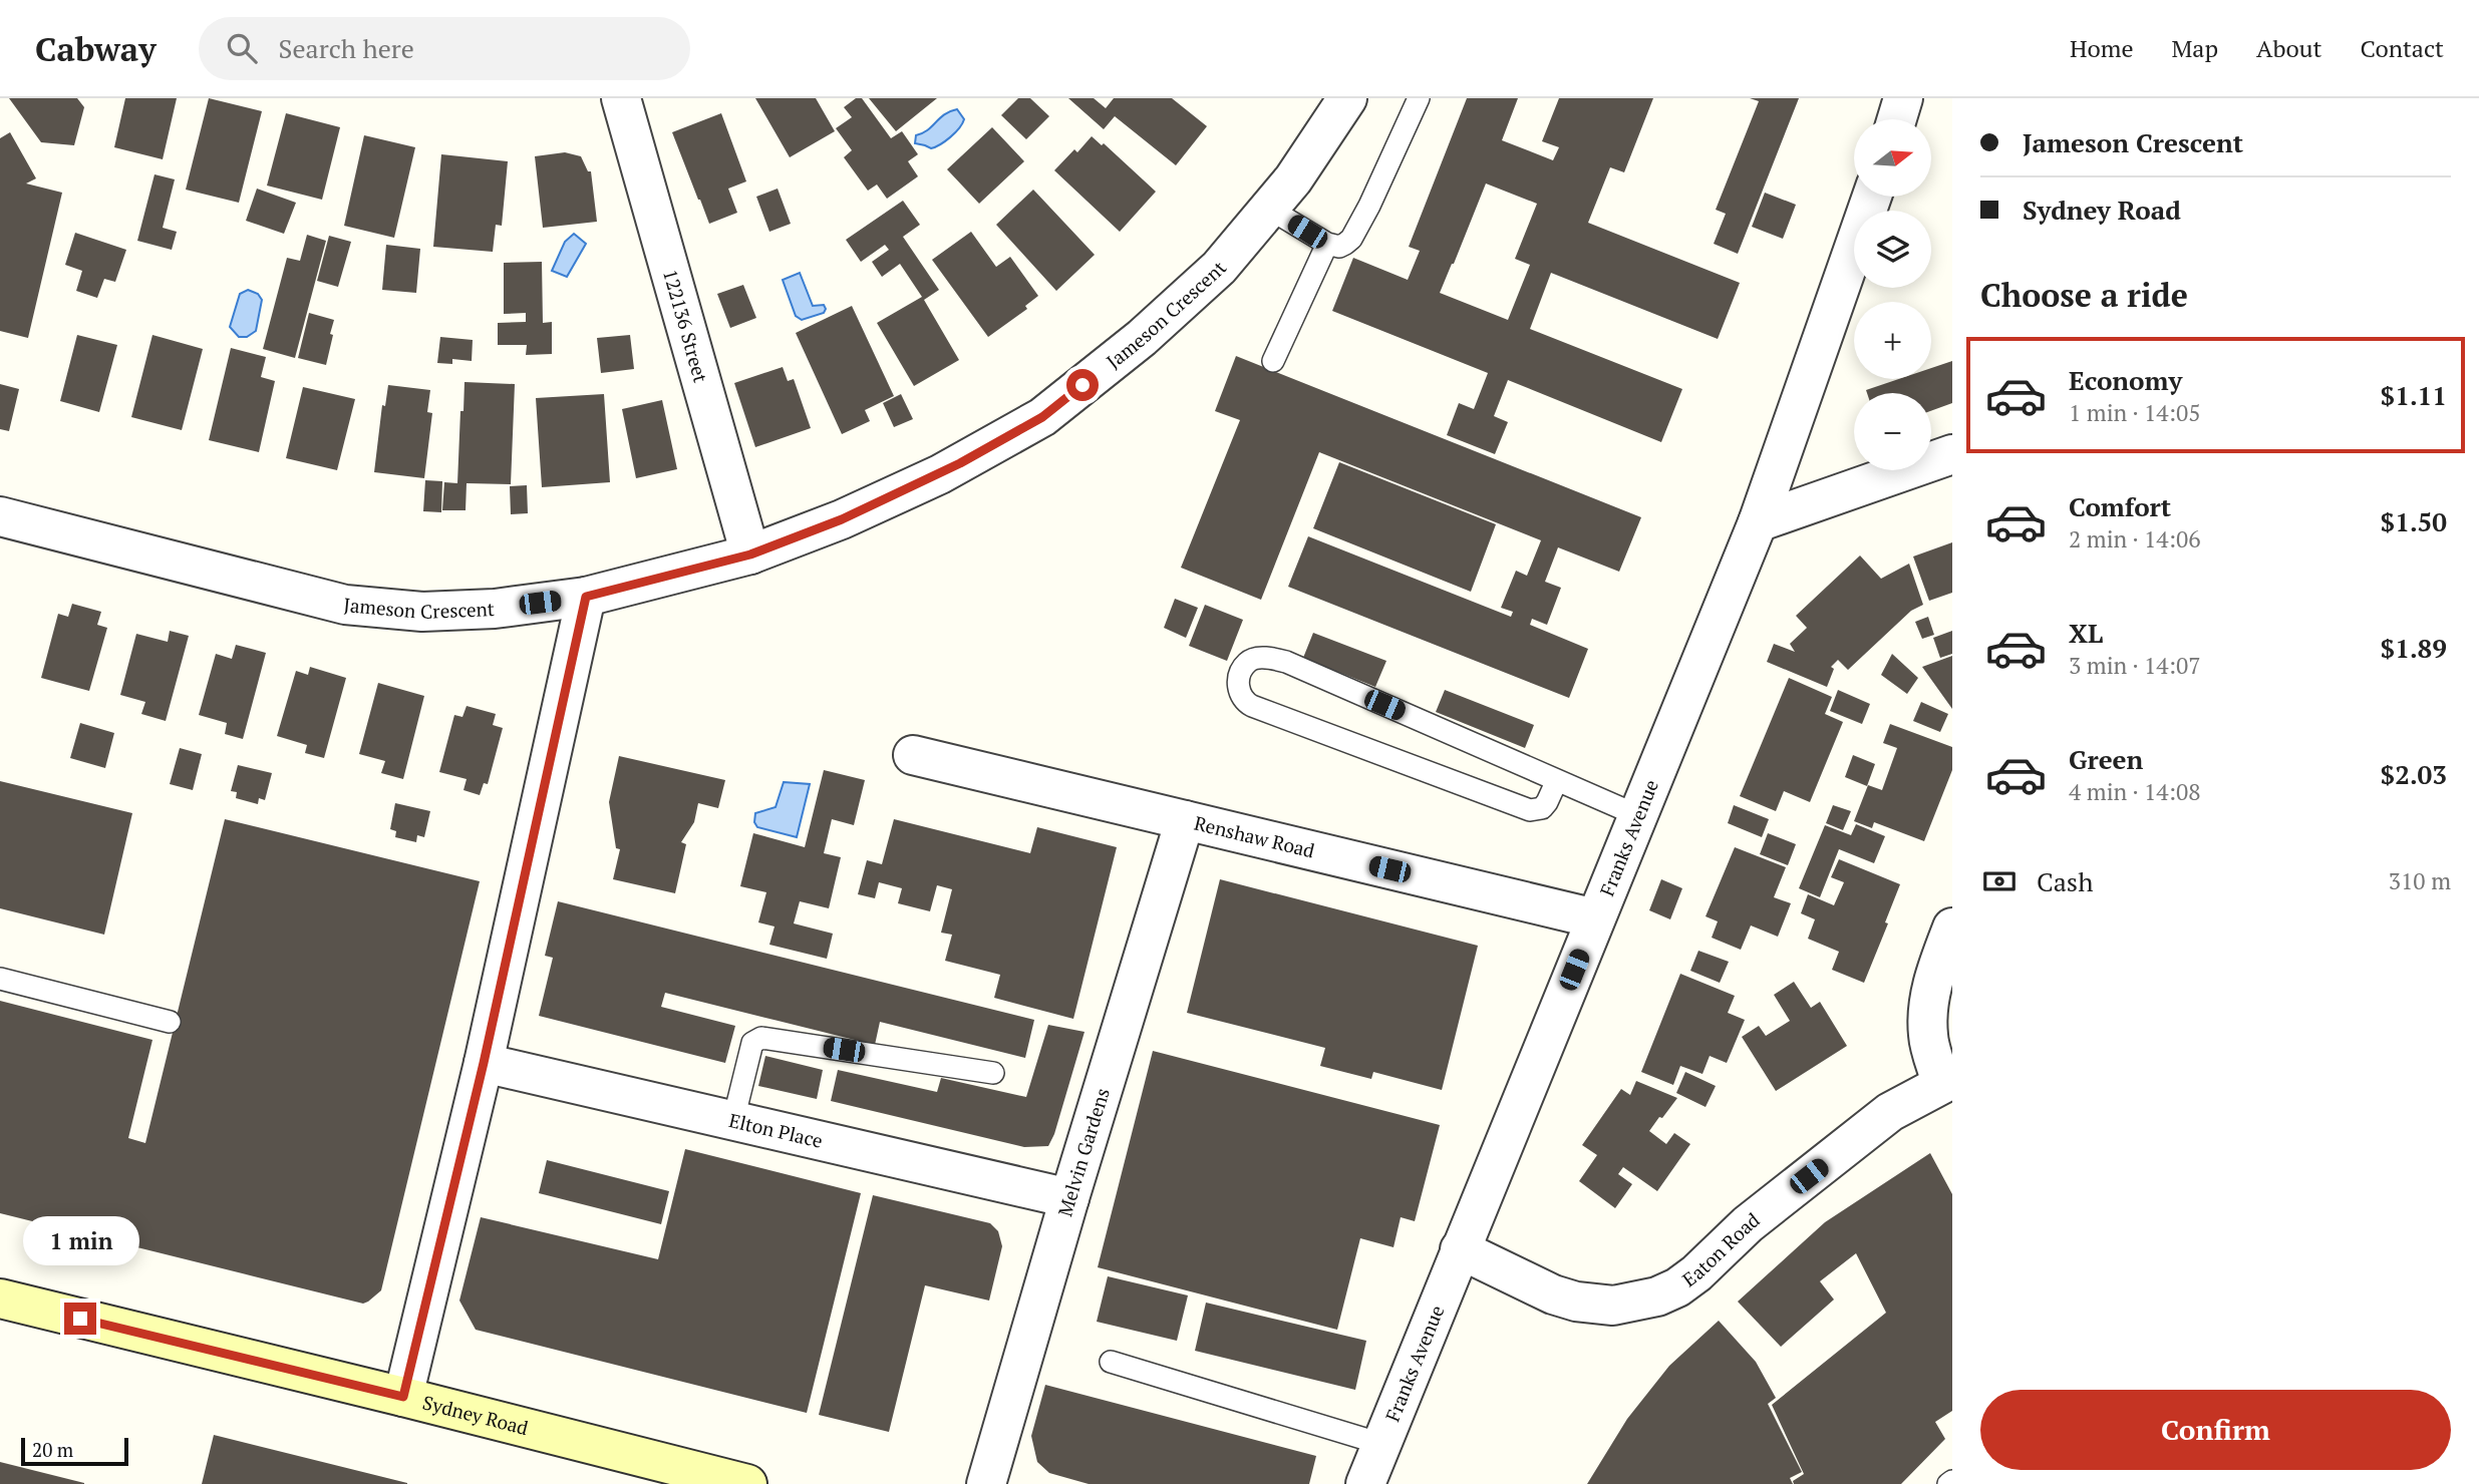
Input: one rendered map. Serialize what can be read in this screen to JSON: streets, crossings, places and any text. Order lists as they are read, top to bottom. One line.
{"streets":{"main road":["Sydney Road"],"street":["Jameson Crescent","122136 Street","Renshaw Road","Franks Avenue","Elton Place","Melvin Gardens","Eaton Road"]},"crossings":[["Jameson Crescent","122136 Street"],["Renshaw Road","Franks Avenue"],["Renshaw Road","Melvin Gardens"],["Franks Avenue","Eaton Road"],["Elton Place","Melvin Gardens"]],"scale_bar":"20 m","north":"right","page":{"header":"Cabway","search":"Search here","nav":["Home","Map","About","Contact"],"banner":["Jameson Crescent","Sydney Road"],"map_buttons":["+","−"],"heading":"Choose a ride","list":[{"name":"Economy","note":"1 min · 14:05","value":"$1.11"},{"name":"Comfort","note":"2 min · 14:06","value":"$1.50"},{"name":"XL","note":"3 min · 14:07","value":"$1.89"},{"name":"Green","note":"4 min · 14:08","value":"$2.03"}],"pay":["Cash","310 m"],"bubble":"1 min","buttons":"Confirm","scale":"20 m"}}
